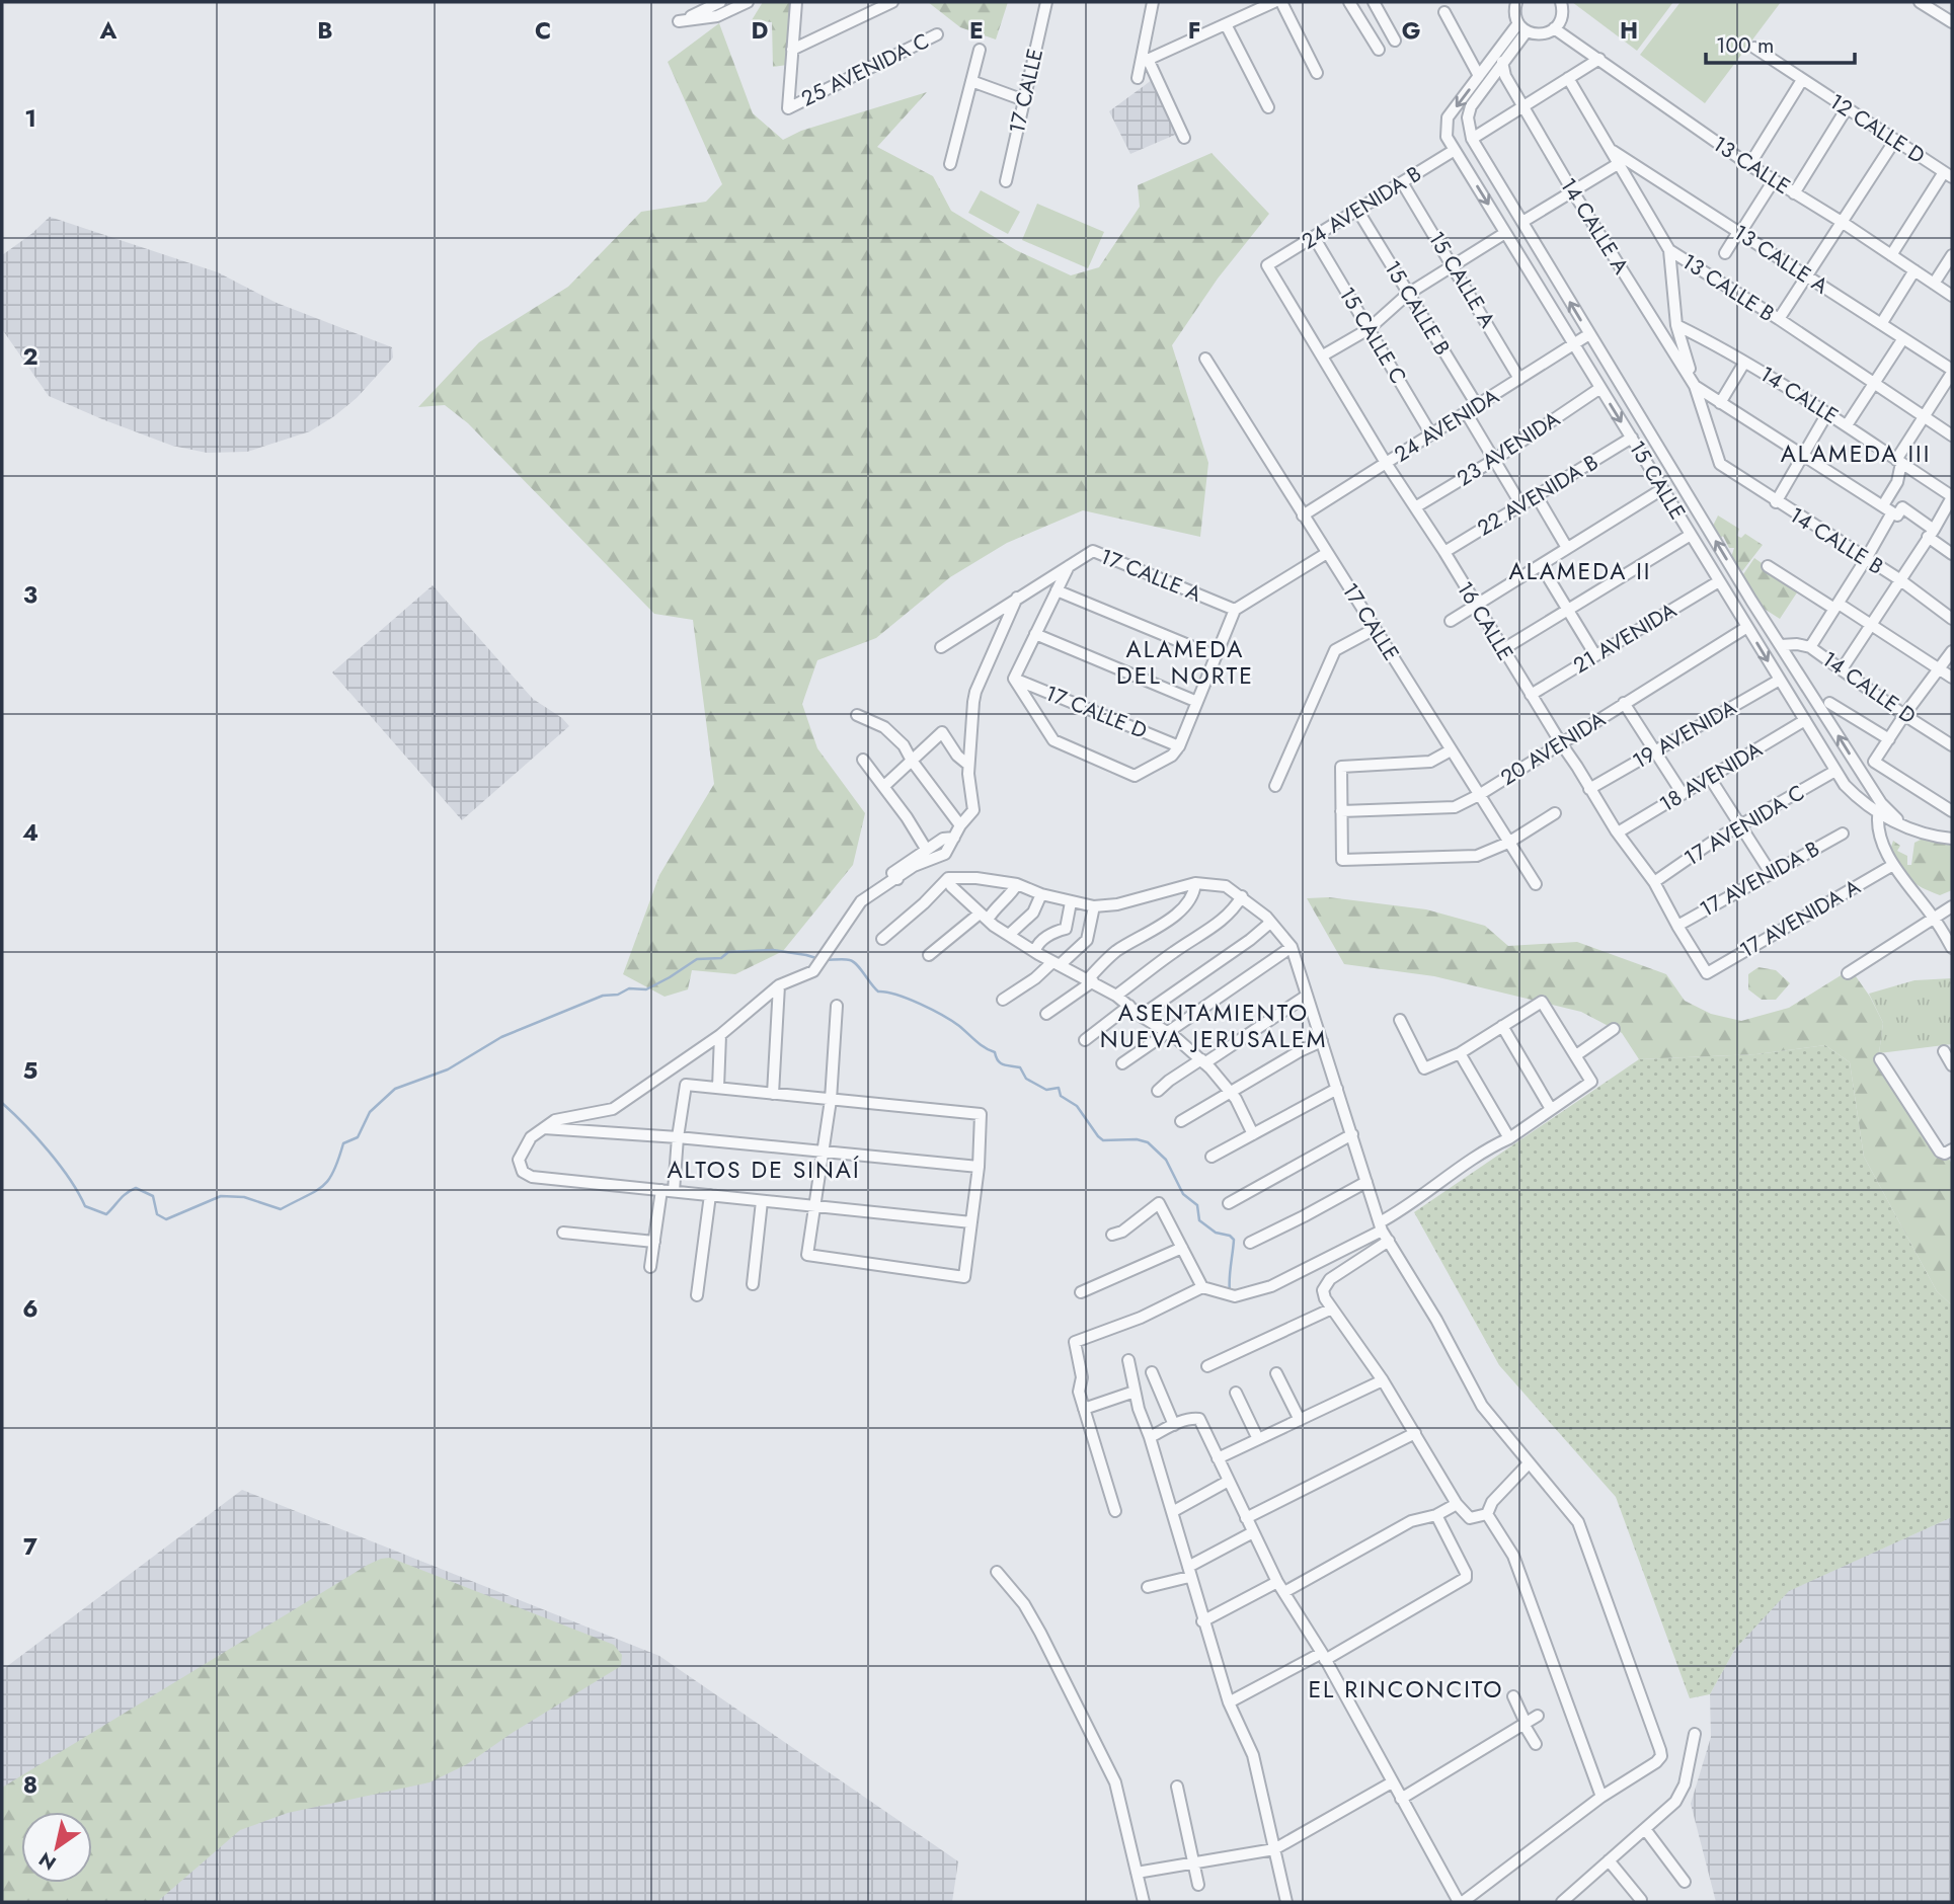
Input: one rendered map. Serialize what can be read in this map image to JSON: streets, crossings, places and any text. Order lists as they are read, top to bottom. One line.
{"streets":{"street":["25 AVENIDA C","17 CALLE","12 CALLE D","13 CALLE","24 AVENIDA B","14 CALLE A","13 CALLE A","15 CALLE A","13 CALLE B","15 CALLE B","15 CALLE C","14 CALLE","24 AVENIDA","23 AVENIDA","15 CALLE","22 AVENIDA B","14 CALLE B","17 CALLE A","16 CALLE","21 AVENIDA","14 CALLE D","17 CALLE D","19 AVENIDA","20 AVENIDA","18 AVENIDA","17 AVENIDA C","17 AVENIDA B","17 AVENIDA A"]},"crossings":[["17 CALLE","24 AVENIDA"],["17 CALLE","20 AVENIDA"],["24 AVENIDA B","15 CALLE A"],["24 AVENIDA B","15 CALLE B"],["24 AVENIDA B","15 CALLE C"],["24 AVENIDA B","15 CALLE"],["24 AVENIDA B","16 CALLE"],["14 CALLE A","14 CALLE B"],["13 CALLE A","13 CALLE B"],["15 CALLE A","24 AVENIDA"],["15 CALLE B","24 AVENIDA"],["15 CALLE C","24 AVENIDA"],["24 AVENIDA","15 CALLE"],["24 AVENIDA","16 CALLE"],["23 AVENIDA","15 CALLE"],["23 AVENIDA","16 CALLE"],["15 CALLE","22 AVENIDA B"],["15 CALLE","21 AVENIDA"],["15 CALLE","14 CALLE D"],["15 CALLE","19 AVENIDA"],["15 CALLE","20 AVENIDA"],["15 CALLE","18 AVENIDA"],["15 CALLE","17 AVENIDA C"],["15 CALLE","17 AVENIDA A"],["22 AVENIDA B","16 CALLE"],["16 CALLE","21 AVENIDA"],["16 CALLE","19 AVENIDA"],["16 CALLE","20 AVENIDA"],["16 CALLE","18 AVENIDA"],["16 CALLE","17 AVENIDA C"],["16 CALLE","17 AVENIDA B"],["16 CALLE","17 AVENIDA A"]],"districts":["ALAMEDA III","ALAMEDA II","ALAMEDA DEL NORTE","ASENTAMIENTO NUEVA JERUSALEM","ALTOS DE SINAÍ","EL RINCONCITO"],"scale_bar":"100 m","north":"bottom left","grid":{"columns":["A","B","C","D","E","F","G","H"],"rows":["1","2","3","4","5","6","7","8"]}}
